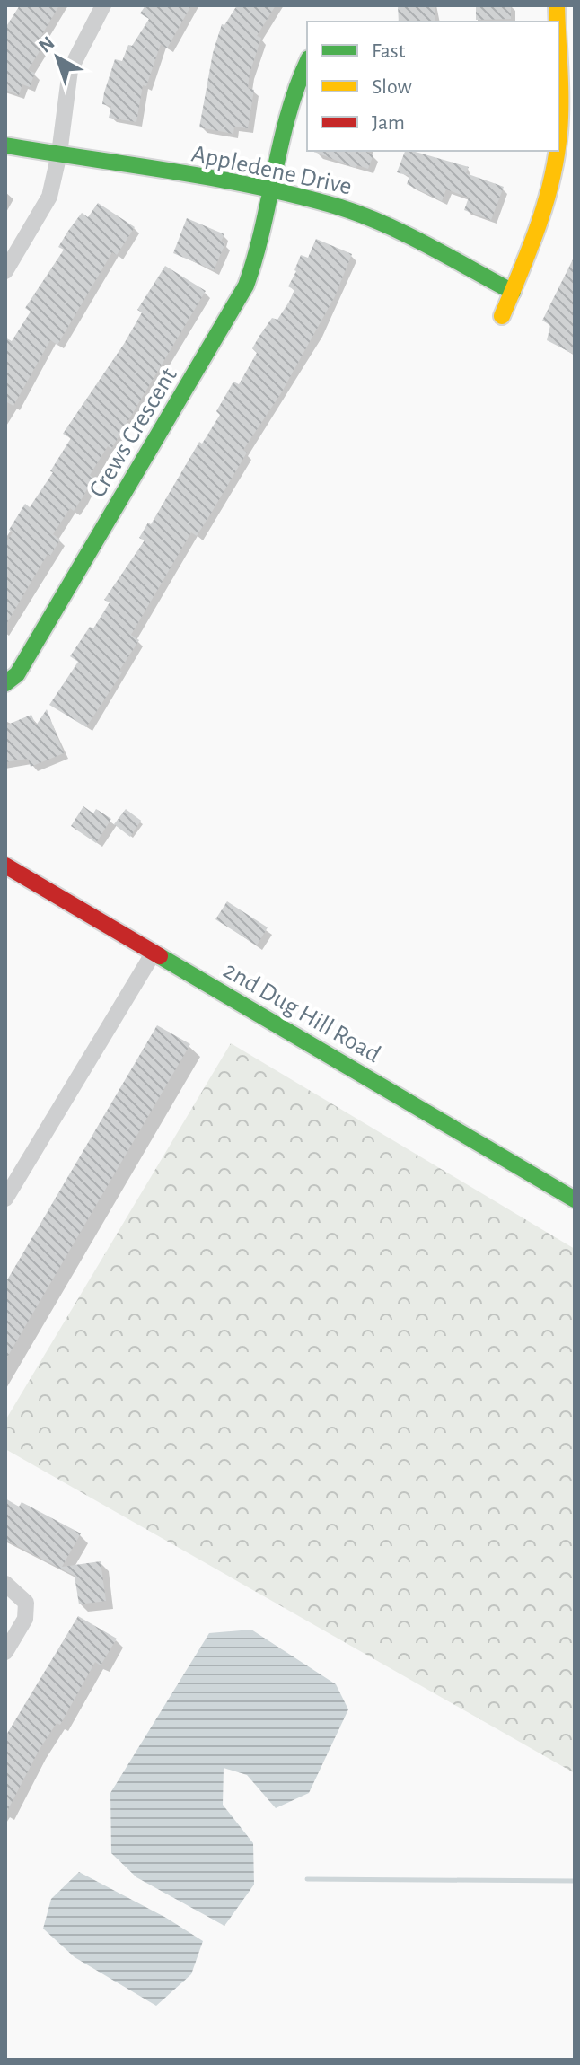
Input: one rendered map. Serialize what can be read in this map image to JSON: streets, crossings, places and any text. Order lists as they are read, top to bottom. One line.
{"streets":{"street":["Appledene Drive","Crews Crescent","2nd Dug Hill Road"]},"crossings":[["Appledene Drive","Crews Crescent"]],"legend":["Fast","Slow","Jam"],"north":"top left"}
